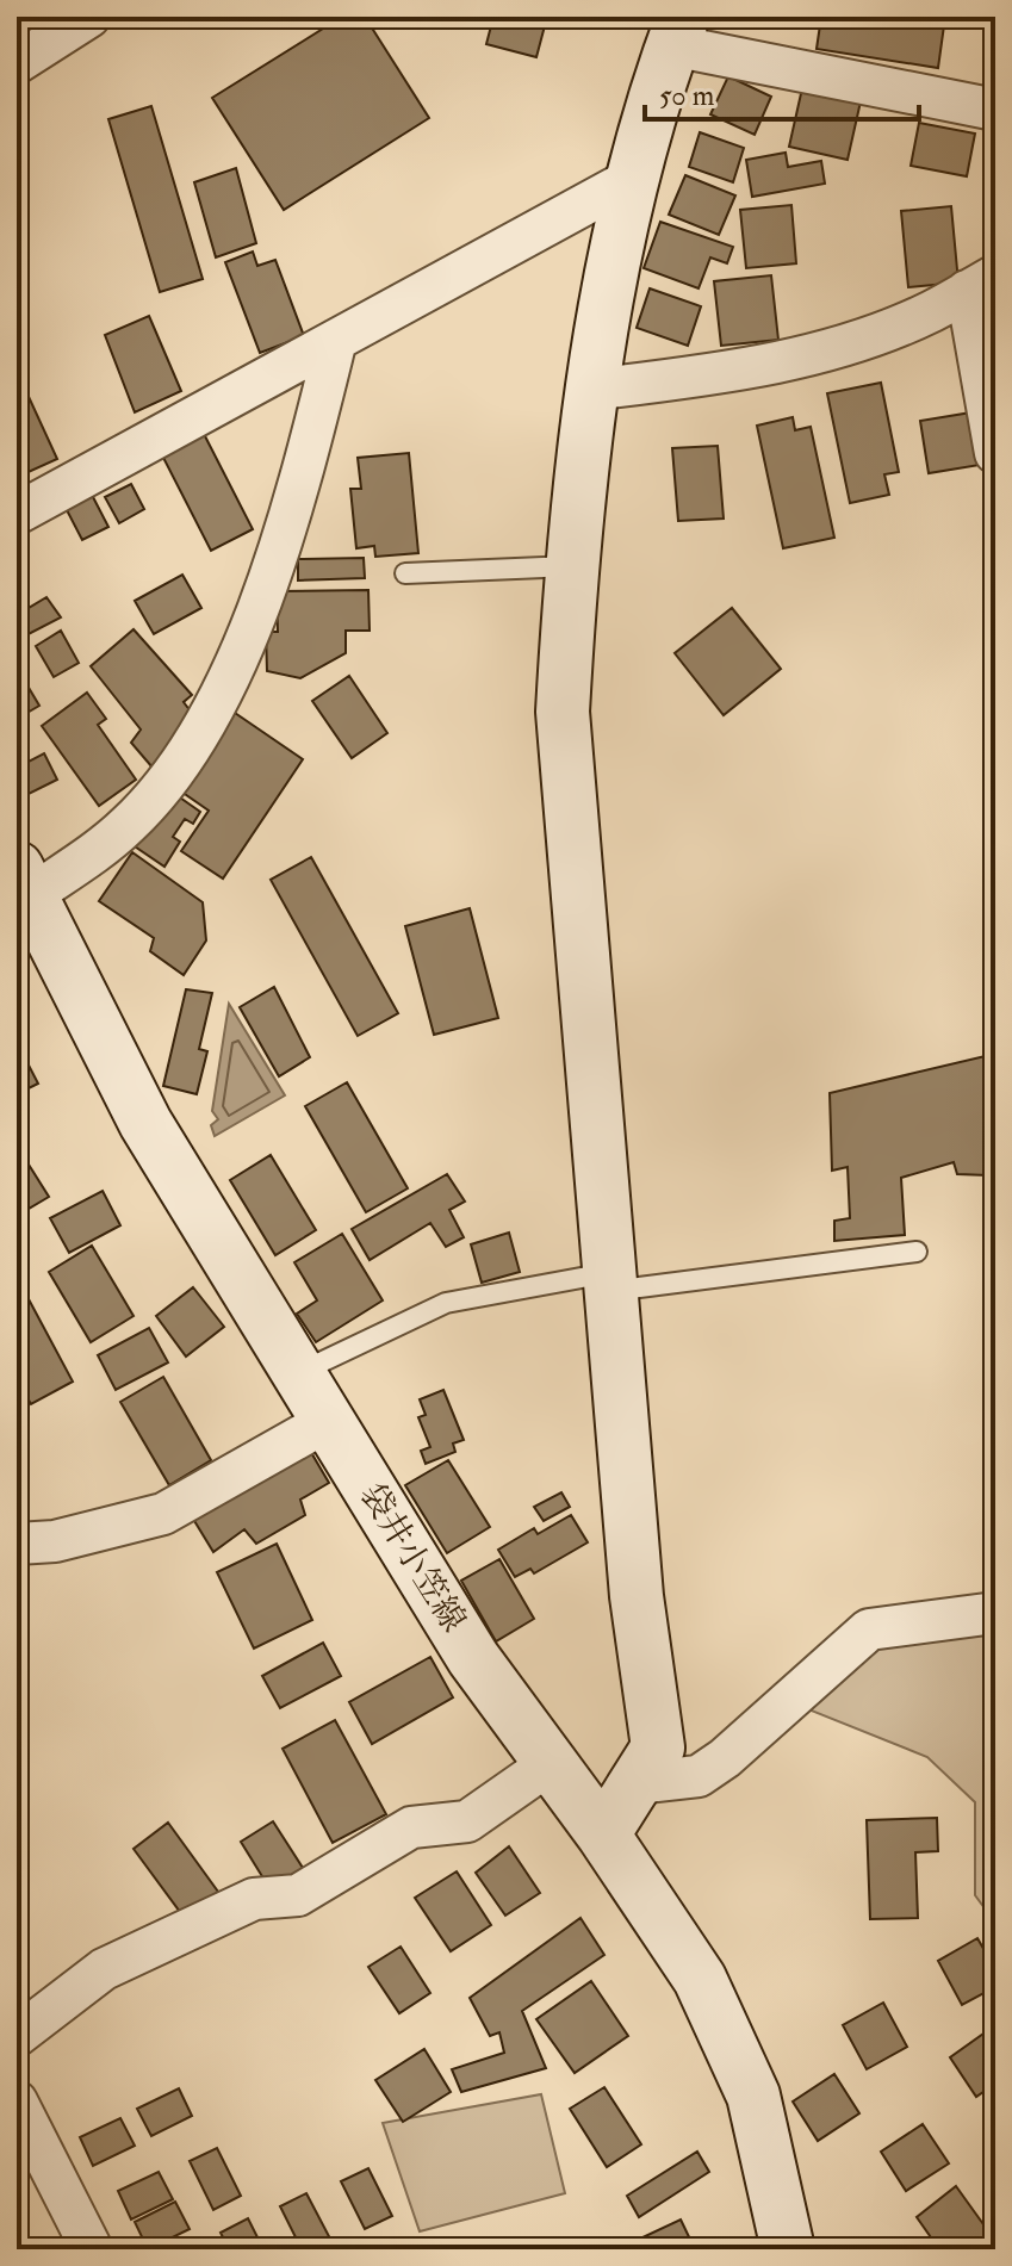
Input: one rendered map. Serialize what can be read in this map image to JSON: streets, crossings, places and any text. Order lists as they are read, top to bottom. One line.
{"streets":{"street":["袋井小笠線"]},"scale_bar":"50 m"}
